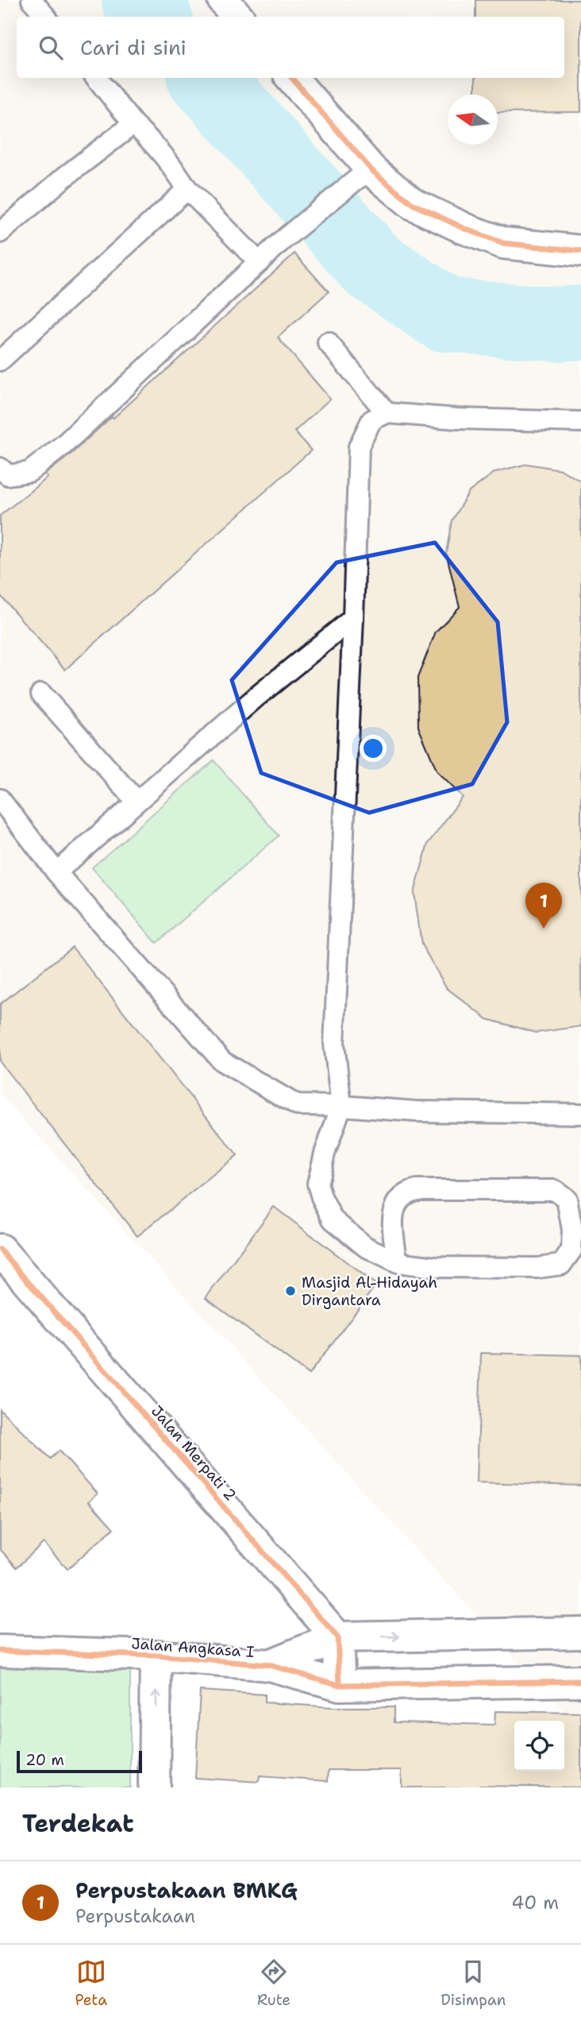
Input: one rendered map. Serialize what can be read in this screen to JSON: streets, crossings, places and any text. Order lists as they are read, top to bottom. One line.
{"streets":{"street":["Jalan Merpati 2","Jalan Angkasa I"]},"crossings":[["Jalan Merpati 2","Jalan Angkasa I"]],"places":["Masjid Al-Hidayah Dirgantara"],"scale_bar":"20 m","north":"left","page":{"search":"Cari di sini","pins":"1","scale":"20 m","heading":"Terdekat","list":[{"mark":"1","name":"Perpustakaan BMKG","note":"Perpustakaan","value":"40 m"}],"nav":["Peta","Rute","Disimpan"]}}
